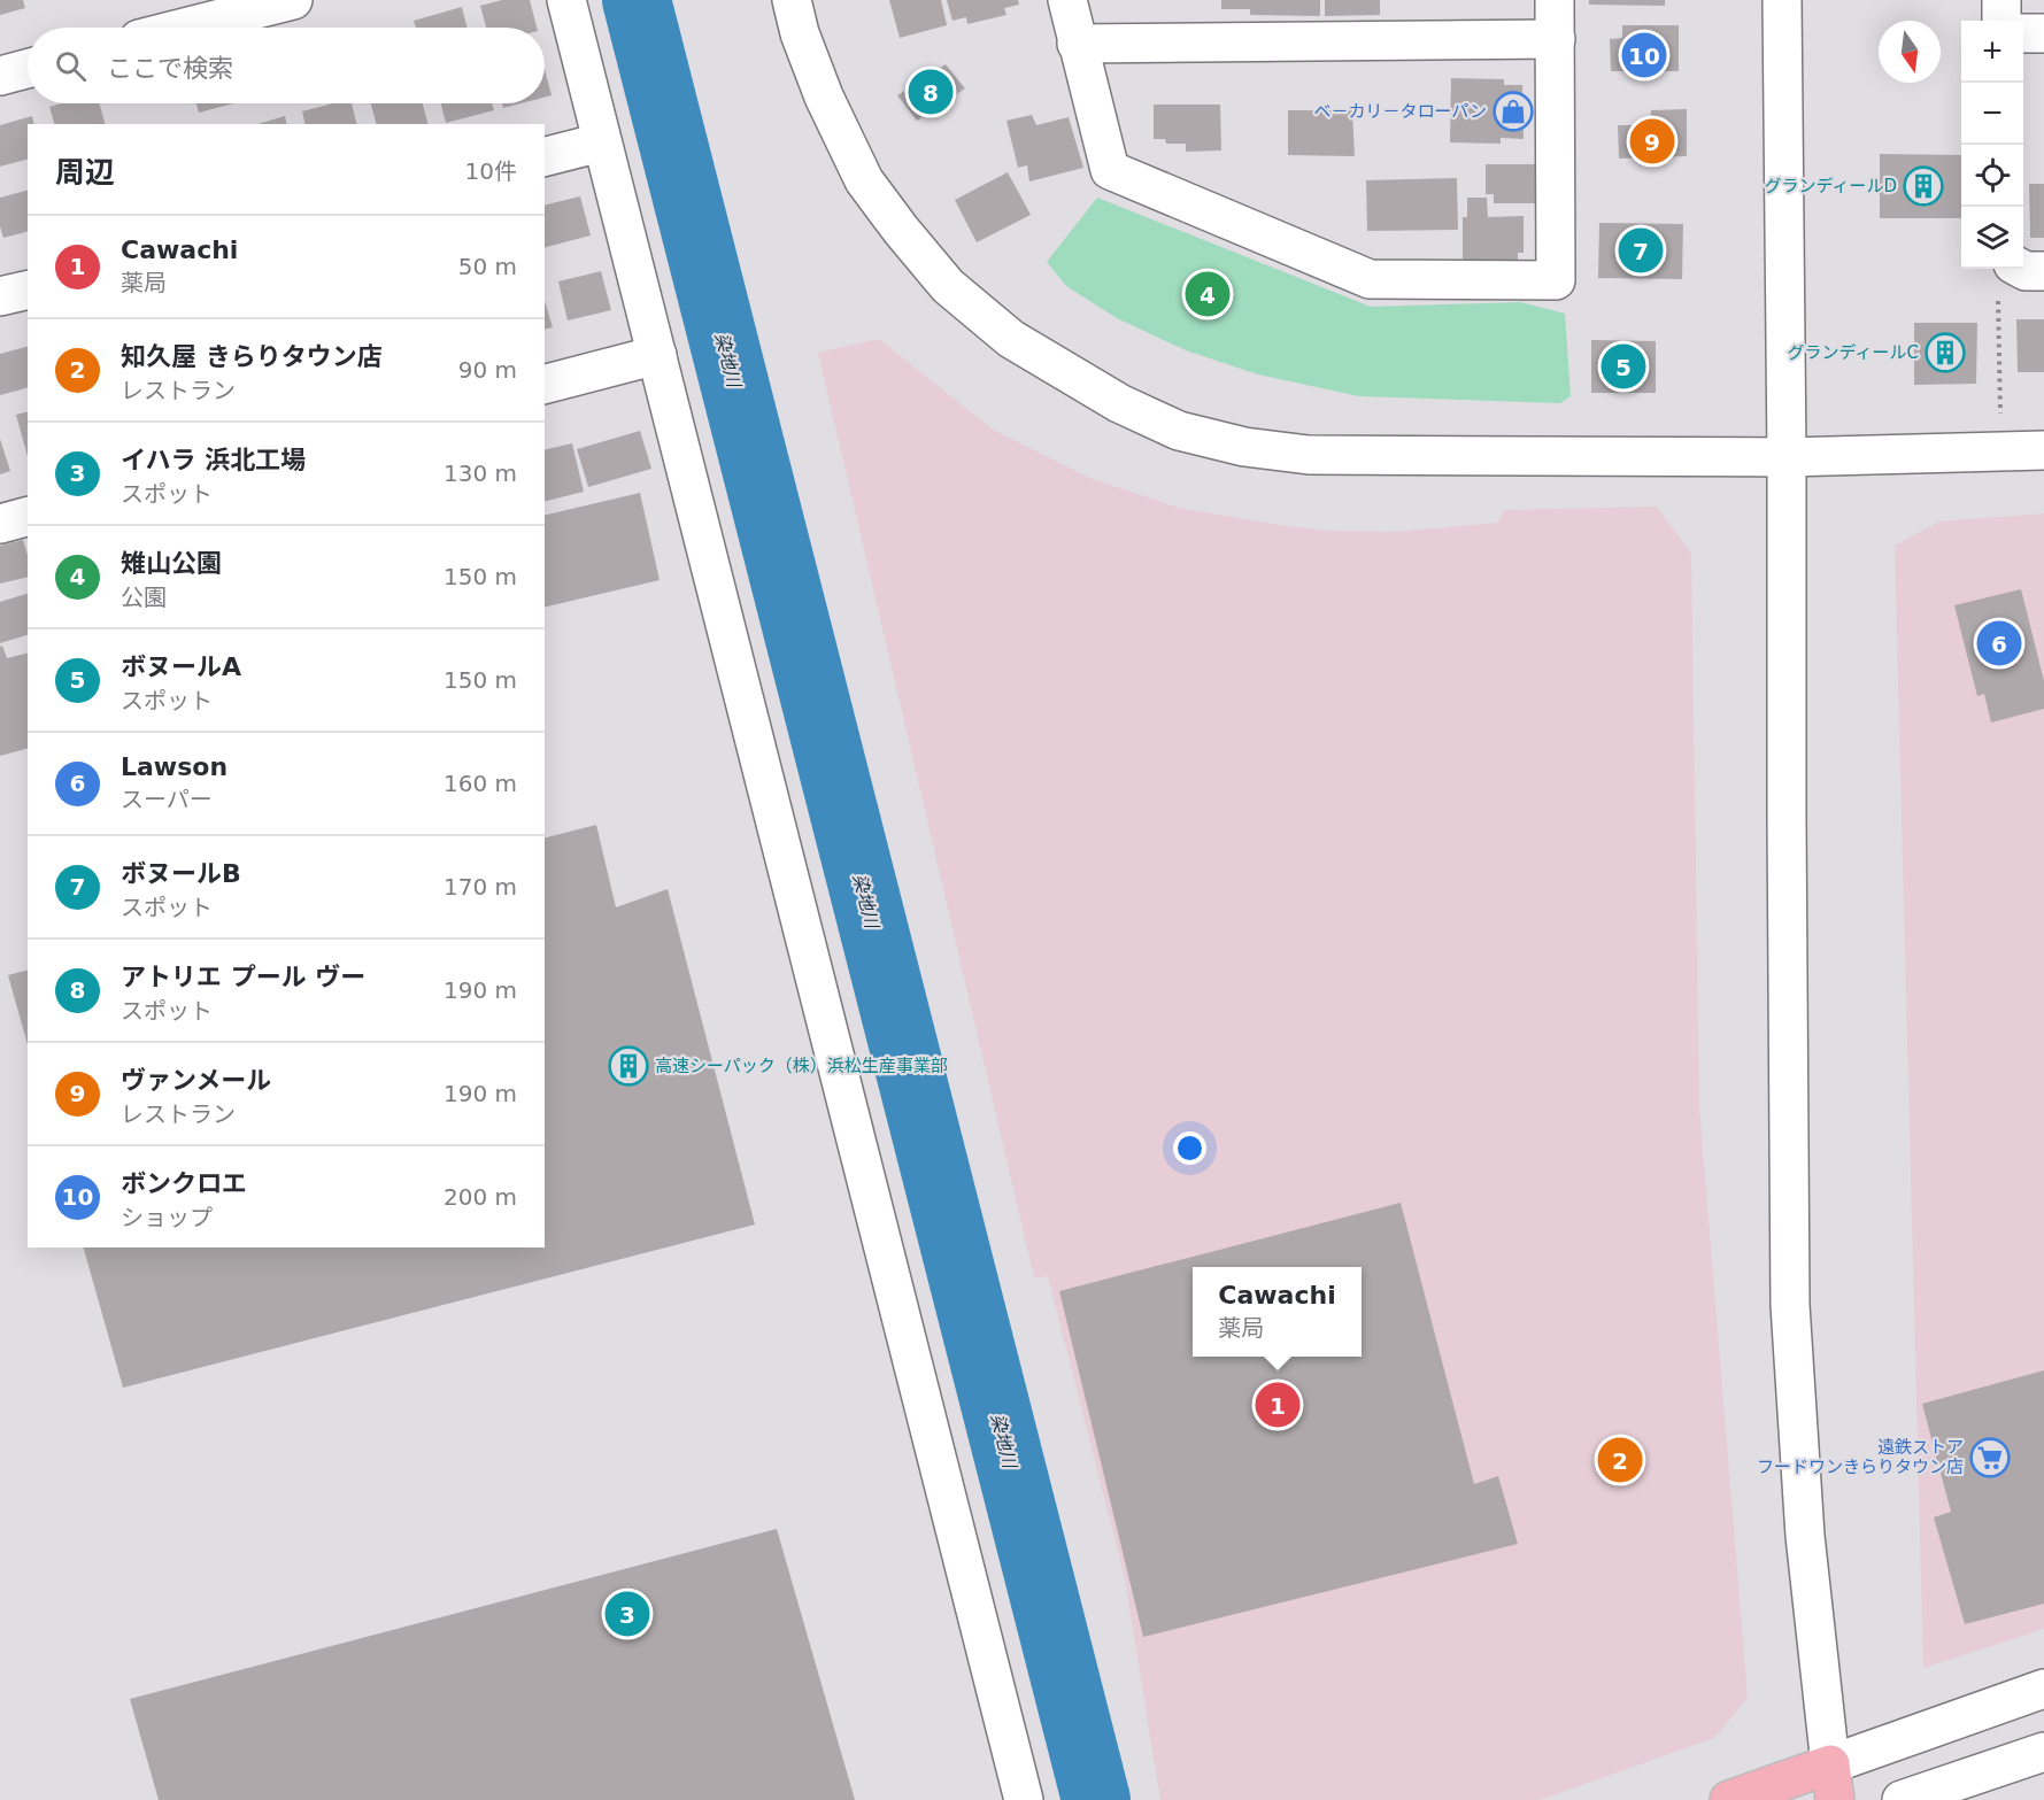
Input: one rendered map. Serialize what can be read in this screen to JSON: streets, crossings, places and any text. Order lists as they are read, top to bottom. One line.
{"water":["染地川"],"places":{"shop":["ベ－カリ－タローパン"],"building":["グランディールD","グランディールC","高速シーパック（株）浜松生産事業部"],"supermarket":["遠鉄ストア フードワンきらりタウン店"]},"north":"bottom","page":{"map_buttons":["+","−"],"search":"ここで検索","pins":["10","8","9","7","4","5","6","1","2","3"],"heading":["周辺","10件"],"list":[{"mark":"1","name":"Cawachi","note":"薬局","value":"50 m"},{"mark":"2","name":"知久屋 きらりタウン店","note":"レストラン","value":"90 m"},{"mark":"3","name":"イハラ 浜北工場","note":"スポット","value":"130 m"},{"mark":"4","name":"雉山公園","note":"公園","value":"150 m"},{"mark":"5","name":"ボヌールA","note":"スポット","value":"150 m"},{"mark":"6","name":"Lawson","note":"スーパー","value":"160 m"},{"mark":"7","name":"ボヌールB","note":"スポット","value":"170 m"},{"mark":"8","name":"アトリエ プール ヴー","note":"スポット","value":"190 m"},{"mark":"9","name":"ヴァンメール","note":"レストラン","value":"190 m"},{"mark":"10","name":"ボンクロエ","note":"ショップ","value":"200 m"}],"popup":["Cawachi","薬局"]}}
